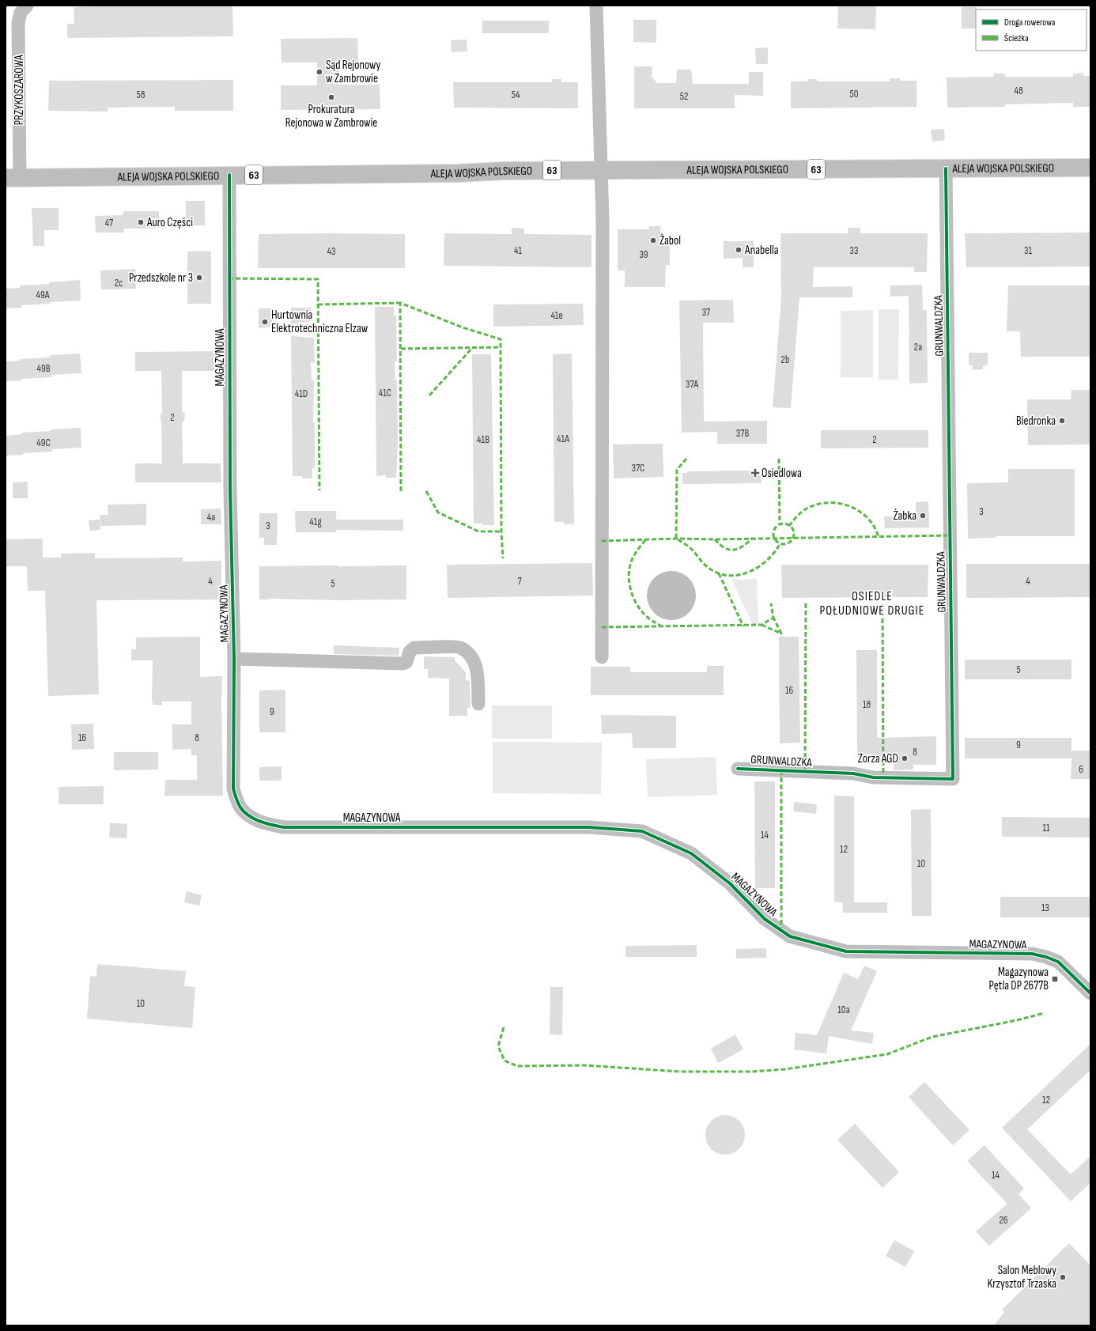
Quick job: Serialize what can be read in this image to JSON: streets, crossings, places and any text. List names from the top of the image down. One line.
{"streets":{"main road":["ALEJA WOJSKA POLSKIEGO","63"],"street":["PRZYKOSZAROWA","GRUNWALDZKA","MAGAZYNOWA"]},"crossings":[["PRZYKOSZAROWA","ALEJA WOJSKA POLSKIEGO"],["ALEJA WOJSKA POLSKIEGO","GRUNWALDZKA"],["ALEJA WOJSKA POLSKIEGO","MAGAZYNOWA"]],"districts":["OSIEDLE POŁUDNIOWE DRUGIE"],"places":{"other":["Sąd Rejonowy w Zambrowie","Prokuratura Rejonowa w Zambrowie","Auro Części","Żabol","Anabella","Przedszkole nr 3","Hurtownia Elektrotechniczna Elzaw","Biedronka","Żabka","Zorza AGD","Salon Meblowy Krzysztof Trzaska"],"health":["Osiedlowa"],"transit":["Magazynowa Pętla DP 2677B"]},"house_numbers":["48","50","58","54","52","47","41","33","31","43","39","2c","49A","37","41e","2a","2b","49B","37A","41C","41D","2","37B","41A","41B","2","49C","37C","3","4a","41g","3","4","7","4","5","5","16","18","9","16","8","9","8","6","11","14","12","10","13","10","10a","12","14","26"],"legend":["Droga rowerowa","Ścieżka"]}
